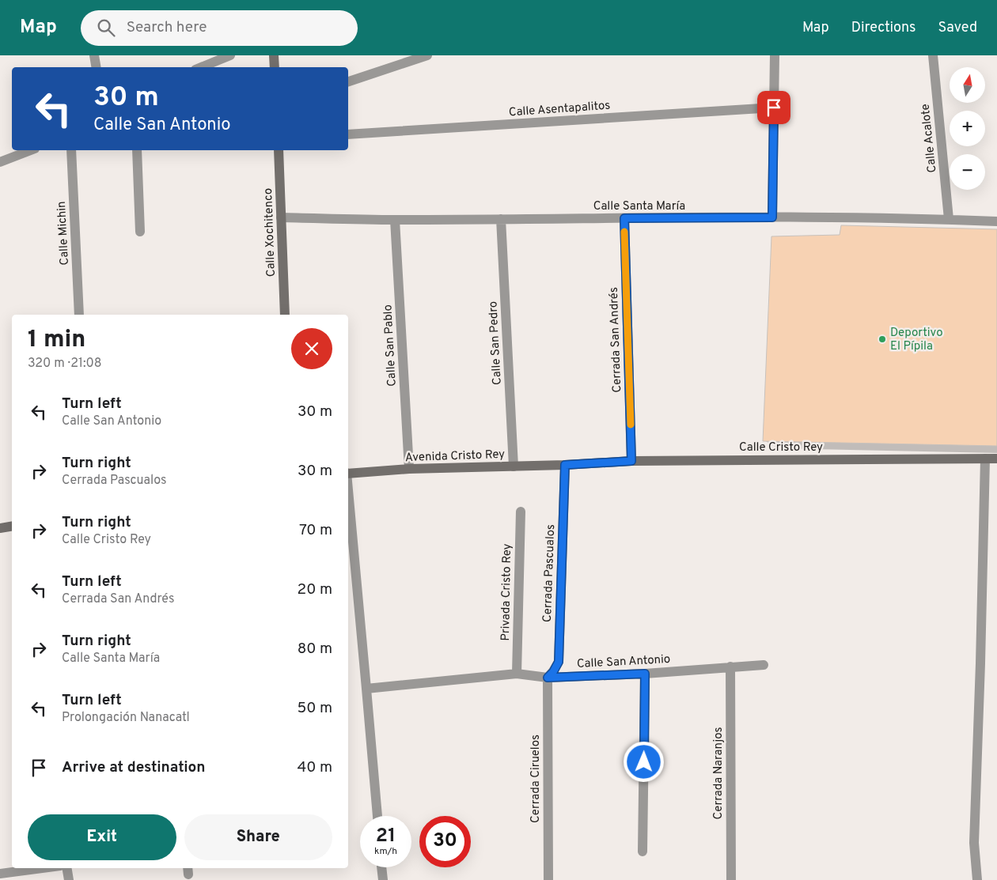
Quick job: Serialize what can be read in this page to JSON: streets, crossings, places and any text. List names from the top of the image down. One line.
{"streets":{"street":["Calle Asentapalitos","Calle Acalote","Calle Santa María","Calle Xochitenco","Calle Michin","Cerrada San Andrés","Calle San Pedro","Calle San Pablo","Calle Cristo Rey","Avenida Cristo Rey","Cerrada Pascualos","Privada Cristo Rey","Calle San Antonio","Cerrada Naranjos","Cerrada Ciruelos"]},"crossings":[["Calle Acalote","Calle Santa María"],["Calle Santa María","Calle Xochitenco"],["Calle Santa María","Cerrada San Andrés"],["Calle Santa María","Calle San Pedro"],["Calle Santa María","Calle San Pablo"],["Cerrada San Andrés","Calle Cristo Rey"],["Calle San Pedro","Avenida Cristo Rey"],["Calle San Pablo","Avenida Cristo Rey"],["Calle Cristo Rey","Avenida Cristo Rey"],["Calle Cristo Rey","Cerrada Pascualos"],["Avenida Cristo Rey","Cerrada Pascualos"],["Cerrada Pascualos","Calle San Antonio"],["Cerrada Pascualos","Cerrada Ciruelos"],["Privada Cristo Rey","Calle San Antonio"],["Calle San Antonio","Cerrada Naranjos"],["Calle San Antonio","Cerrada Ciruelos"]],"places":["Deportivo El Pípila"],"north":"top","page":{"header":"Map","search":"Search here","nav":["Map","Directions","Saved"],"map_buttons":["+","−"],"turn":["30 m","Calle San Antonio"],"heading":["1 min","320 m · 21:08"],"list":[{"name":"Turn left","note":"Calle San Antonio","value":"30 m"},{"name":"Turn right","note":"Cerrada Pascualos","value":"30 m"},{"name":"Turn right","note":"Calle Cristo Rey","value":"70 m"},{"name":"Turn left","note":"Cerrada San Andrés","value":"20 m"},{"name":"Turn right","note":"Calle Santa María","value":"80 m"},{"name":"Turn left","note":"Prolongación Nanacatl","value":"50 m"},{"name":"Arrive at destination","value":"40 m"}],"buttons":["Exit","Share"],"speed":"21 km/h","limit":"30"}}
